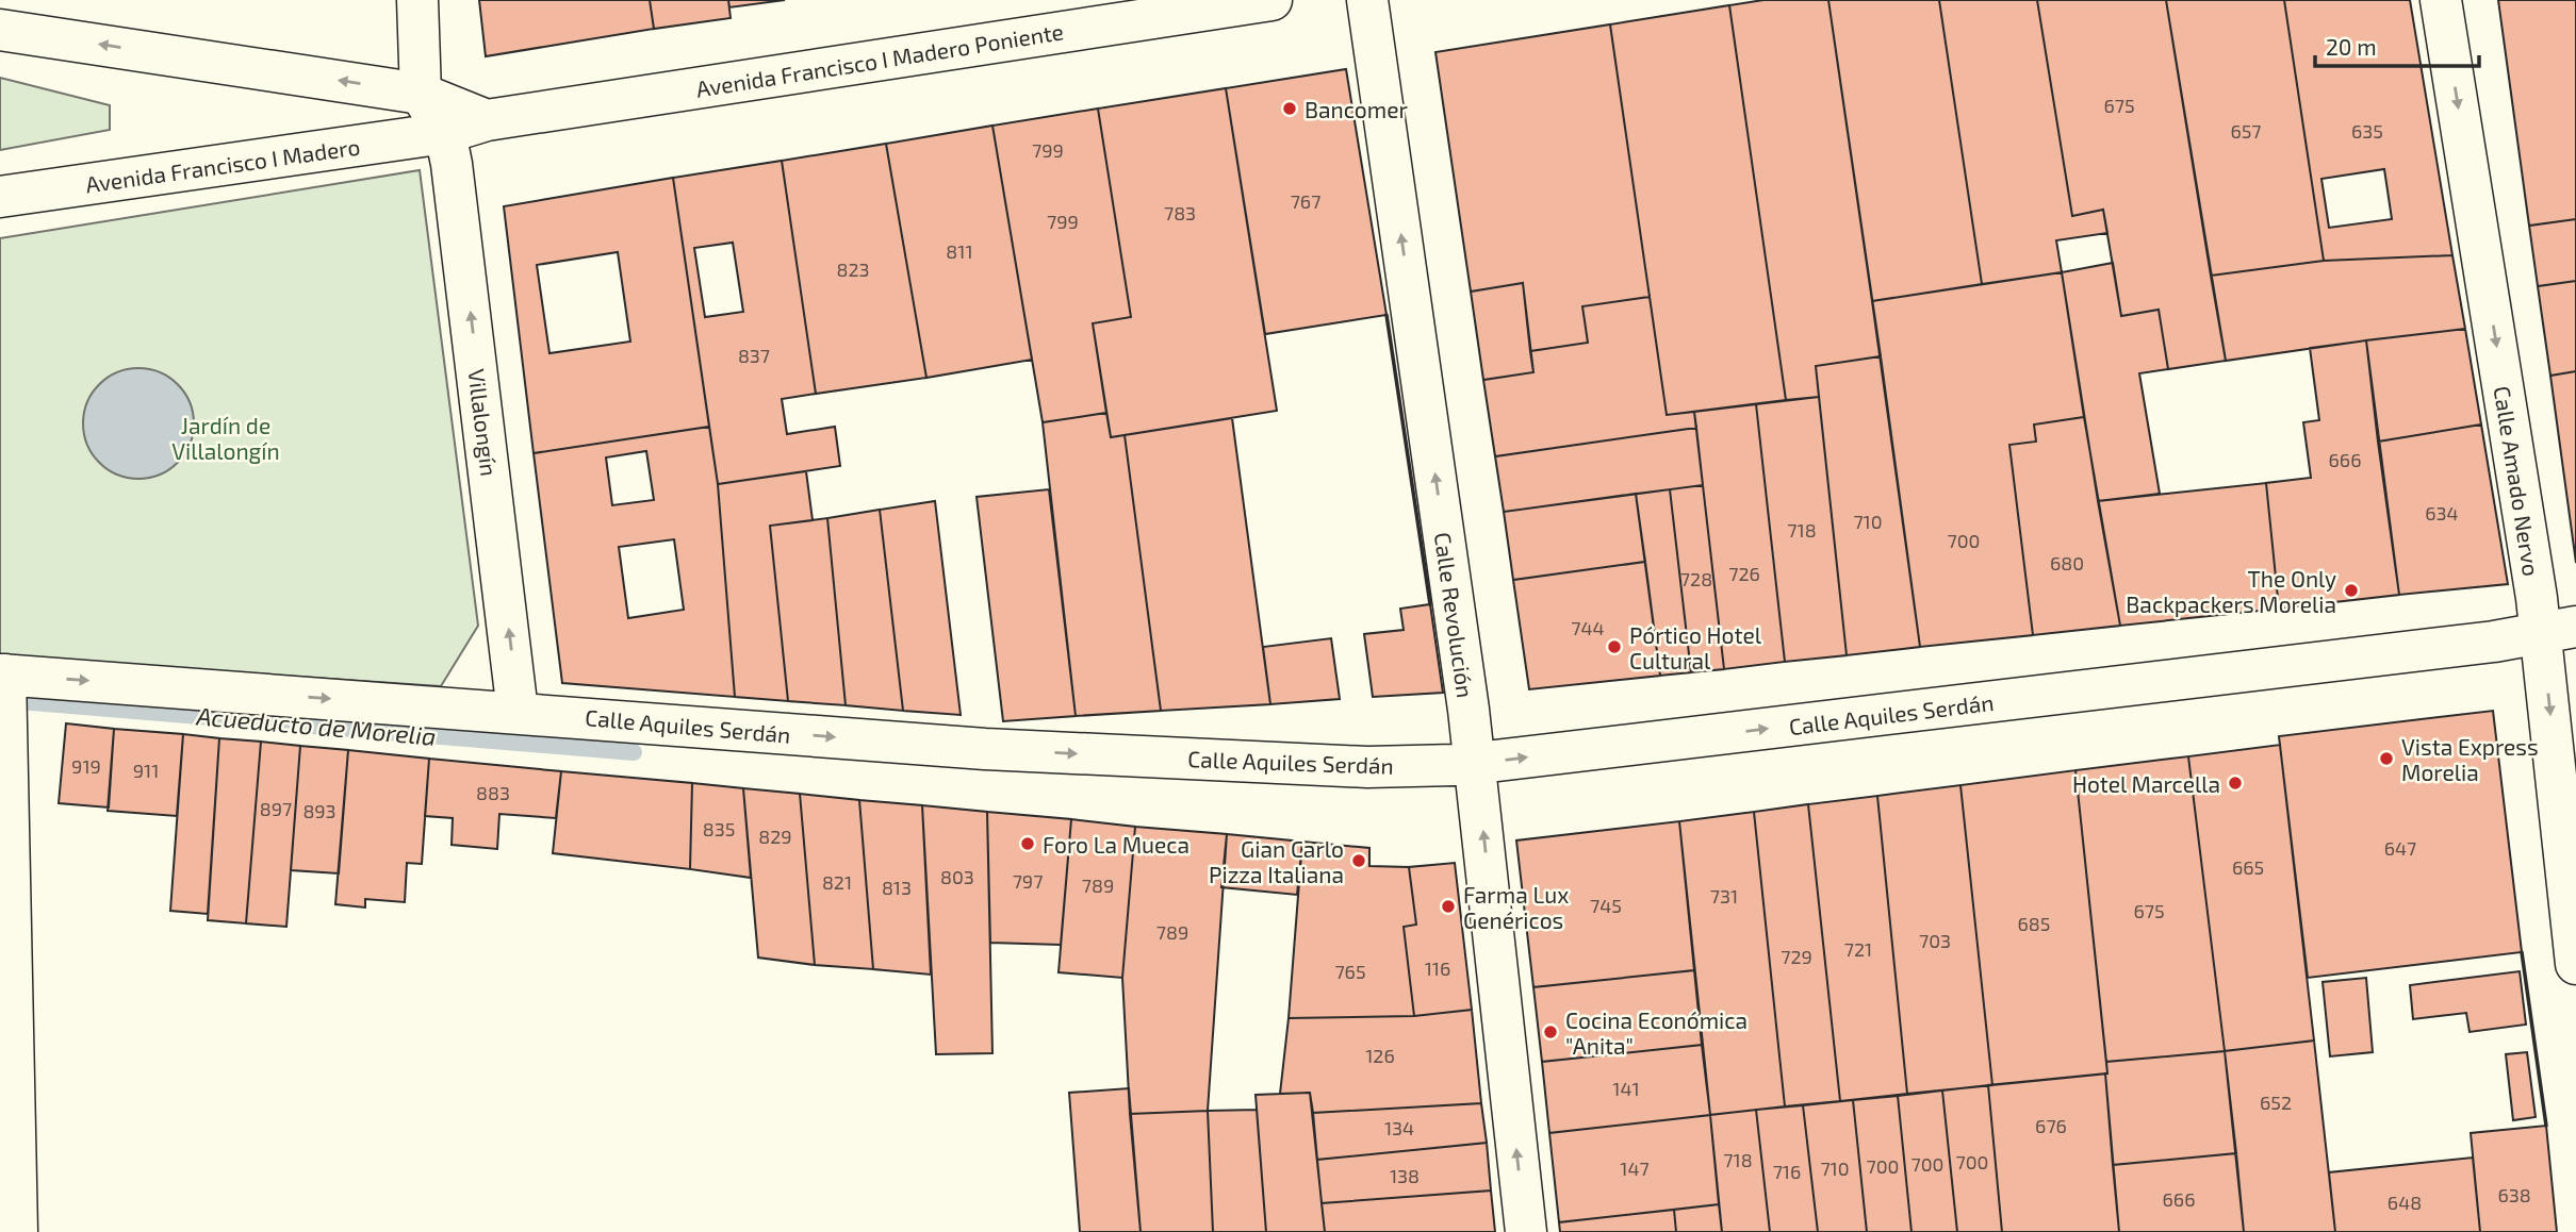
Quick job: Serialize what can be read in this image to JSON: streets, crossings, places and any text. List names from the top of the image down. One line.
{"streets":{"street":["Avenida Francisco I Madero Poniente","Avenida Francisco I Madero","Villalongín","Calle Amado Nervo","Calle Revolución","Calle Aquiles Serdán"]},"crossings":[["Avenida Francisco I Madero Poniente","Avenida Francisco I Madero"],["Avenida Francisco I Madero Poniente","Villalongín"],["Avenida Francisco I Madero","Villalongín"],["Villalongín","Calle Aquiles Serdán"],["Calle Amado Nervo","Calle Aquiles Serdán"],["Calle Revolución","Calle Aquiles Serdán"]],"one_way":["Villalongín","Calle Amado Nervo","Calle Revolución","Calle Aquiles Serdán"],"water":["Acueducto de Morelia"],"parks":["Jardín de Villalongín"],"places":["Bancomer","The Only Backpackers Morelia","Pórtico Hotel Cultural","Vista Express Morelia","Hotel Marcella","Foro La Mueca","Gian Carlo Pizza Italiana","Farma Lux Genéricos","Cocina Económica \"Anita\""],"house_numbers":["675","657","635","799","767","783","799","811","823","837","666","634","710","718","700","680","726","728","744","919","911","883","897","893","835","829","647","665","803","797","821","789","813","731","745","675","685","789","703","721","729","116","765","126","141","652","676","134","718","700","700","700","147","710","716","138","638","666","648"],"scale_bar":"20 m"}
